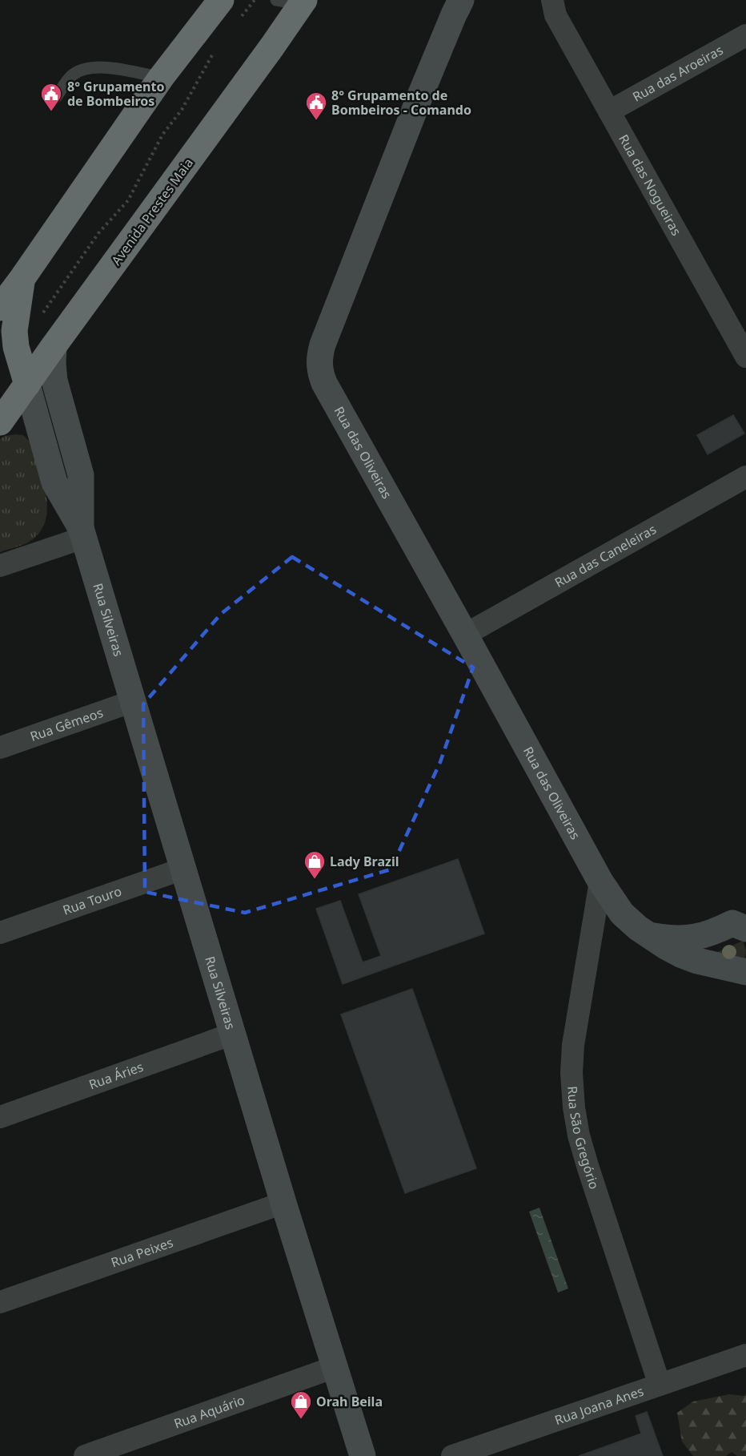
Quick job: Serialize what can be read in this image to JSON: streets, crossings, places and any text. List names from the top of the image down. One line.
{"streets":{"highway":["Avenida Prestes Maia"],"street":["Rua das Aroeiras","Rua das Nogueiras","Rua das Oliveiras","Rua das Caneleiras","Rua Silveiras","Rua Gêmeos","Rua Touro","Rua Áries","Rua São Gregório","Rua Peixes","Rua Joana Anes","Rua Aquário"]},"crossings":[["Rua das Aroeiras","Rua das Nogueiras"],["Avenida Prestes Maia","Rua Silveiras"],["Rua das Oliveiras","Rua das Caneleiras"],["Rua das Oliveiras","Rua São Gregório"],["Rua Silveiras","Rua Gêmeos"],["Rua Silveiras","Rua Touro"],["Rua Silveiras","Rua Áries"],["Rua Silveiras","Rua Peixes"],["Rua Silveiras","Rua Aquário"],["Rua São Gregório","Rua Joana Anes"]],"places":{"public building":["8° Grupamento de Bombeiros","8° Grupamento de Bombeiros - Comando"],"shop":["Lady Brazil","Orah Beila"]}}
